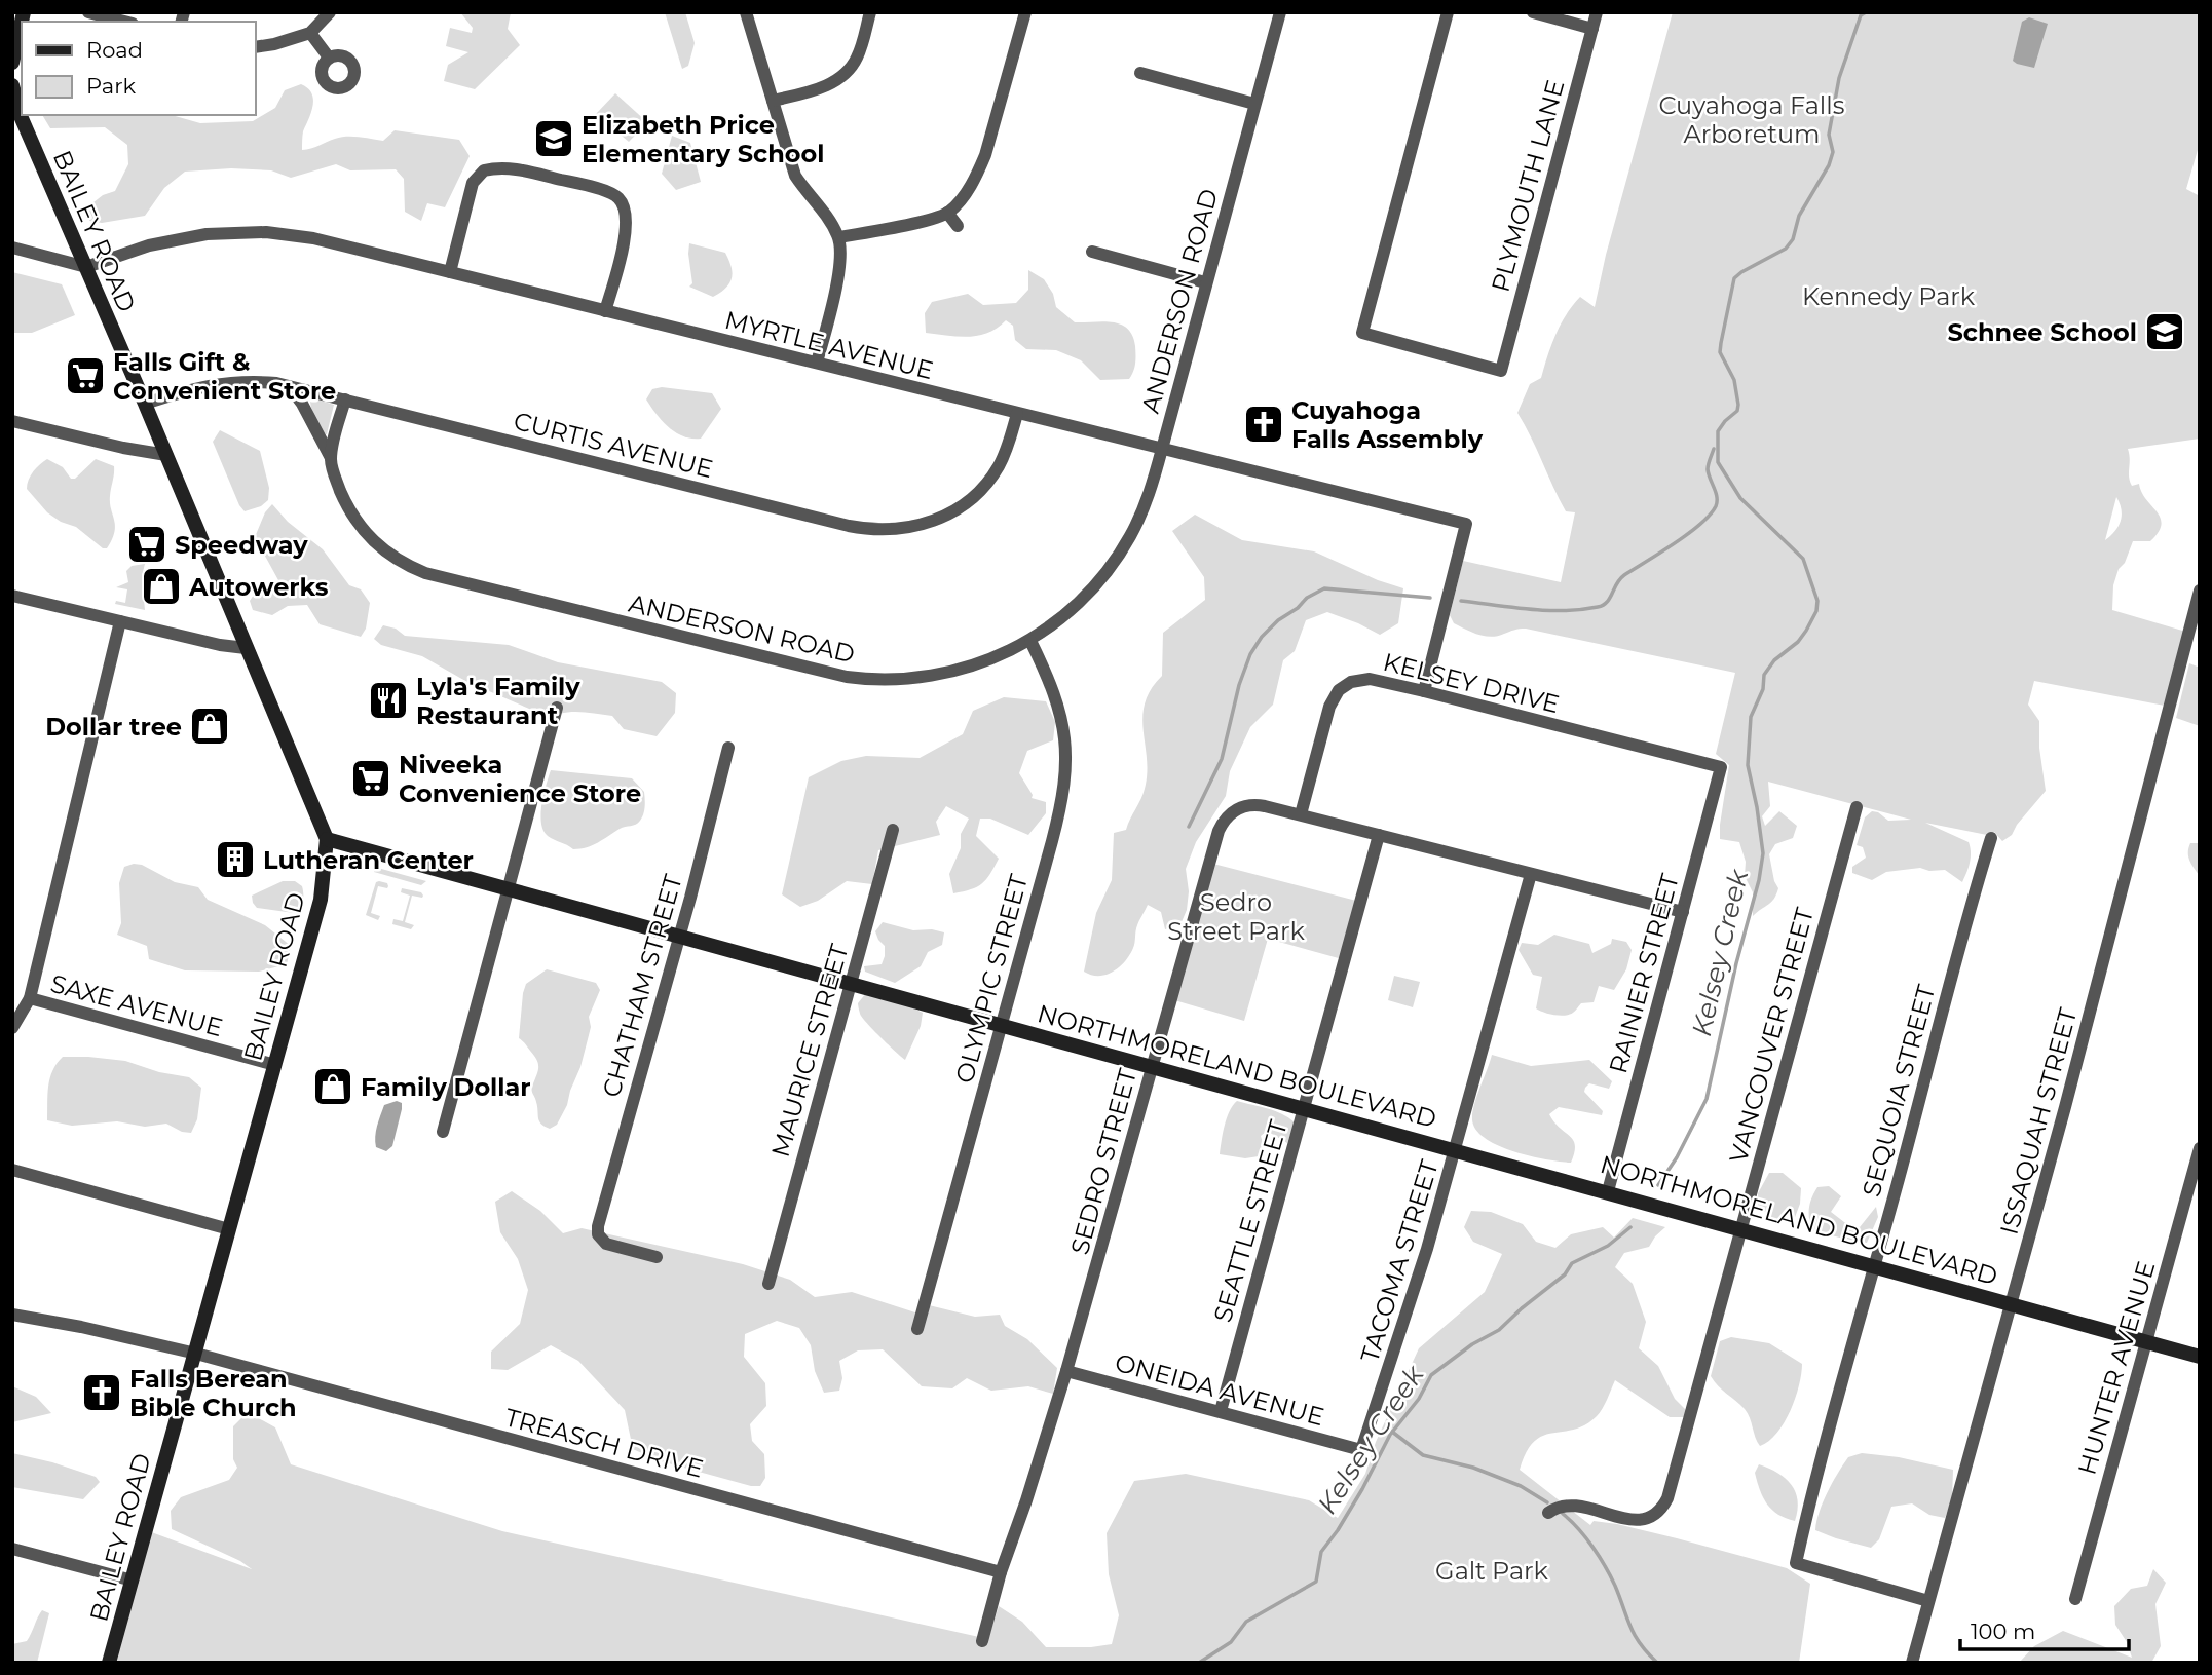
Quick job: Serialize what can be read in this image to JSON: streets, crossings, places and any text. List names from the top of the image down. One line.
{"streets":{"street":["PLYMOUTH LANE","BAILEY ROAD","ANDERSON ROAD","MYRTLE AVENUE","CURTIS AVENUE","KELSEY DRIVE","RAINIER STREET","OLYMPIC STREET","CHATHAM STREET","SAXE AVENUE","VANCOUVER STREET","MAURICE STREET","NORTHMORELAND BOULEVARD","SEQUOIA STREET","ISSAQUAH STREET","SEDRO STREET","SEATTLE STREET","TACOMA STREET","HUNTER AVENUE","ONEIDA AVENUE","TREASCH DRIVE"]},"crossings":[["BAILEY ROAD","MYRTLE AVENUE"],["BAILEY ROAD","CURTIS AVENUE"],["BAILEY ROAD","SAXE AVENUE"],["BAILEY ROAD","NORTHMORELAND BOULEVARD"],["BAILEY ROAD","TREASCH DRIVE"],["ANDERSON ROAD","MYRTLE AVENUE"],["ANDERSON ROAD","CURTIS AVENUE"],["ANDERSON ROAD","OLYMPIC STREET"],["MYRTLE AVENUE","CURTIS AVENUE"],["MYRTLE AVENUE","KELSEY DRIVE"],["KELSEY DRIVE","RAINIER STREET"],["KELSEY DRIVE","SEDRO STREET"],["RAINIER STREET","NORTHMORELAND BOULEVARD"],["RAINIER STREET","SEDRO STREET"],["OLYMPIC STREET","NORTHMORELAND BOULEVARD"],["CHATHAM STREET","NORTHMORELAND BOULEVARD"],["VANCOUVER STREET","NORTHMORELAND BOULEVARD"],["MAURICE STREET","NORTHMORELAND BOULEVARD"],["NORTHMORELAND BOULEVARD","SEQUOIA STREET"],["NORTHMORELAND BOULEVARD","ISSAQUAH STREET"],["NORTHMORELAND BOULEVARD","SEDRO STREET"],["NORTHMORELAND BOULEVARD","SEATTLE STREET"],["NORTHMORELAND BOULEVARD","TACOMA STREET"],["NORTHMORELAND BOULEVARD","HUNTER AVENUE"],["SEQUOIA STREET","ISSAQUAH STREET"],["SEDRO STREET","SEATTLE STREET"],["SEDRO STREET","TACOMA STREET"],["SEDRO STREET","ONEIDA AVENUE"],["SEDRO STREET","TREASCH DRIVE"],["SEATTLE STREET","ONEIDA AVENUE"],["TACOMA STREET","ONEIDA AVENUE"]],"water":["Kelsey Creek"],"parks":["Cuyahoga Falls Arboretum","Kennedy Park","Sedro Street Park","Galt Park"],"places":{"school or university":["Elizabeth Price Elementary School","Schnee School"],"supermarket":["Falls Gift & Convenient Store","Speedway","Niveeka Convenience Store"],"church":["Cuyahoga Falls Assembly","Falls Berean Bible Church"],"shop":["Autowerks","Dollar tree","Family Dollar"],"restaurant":["Lyla's Family Restaurant"],"building":["Lutheran Center"]},"legend":["Road","Park"],"scale_bar":"100 m"}
